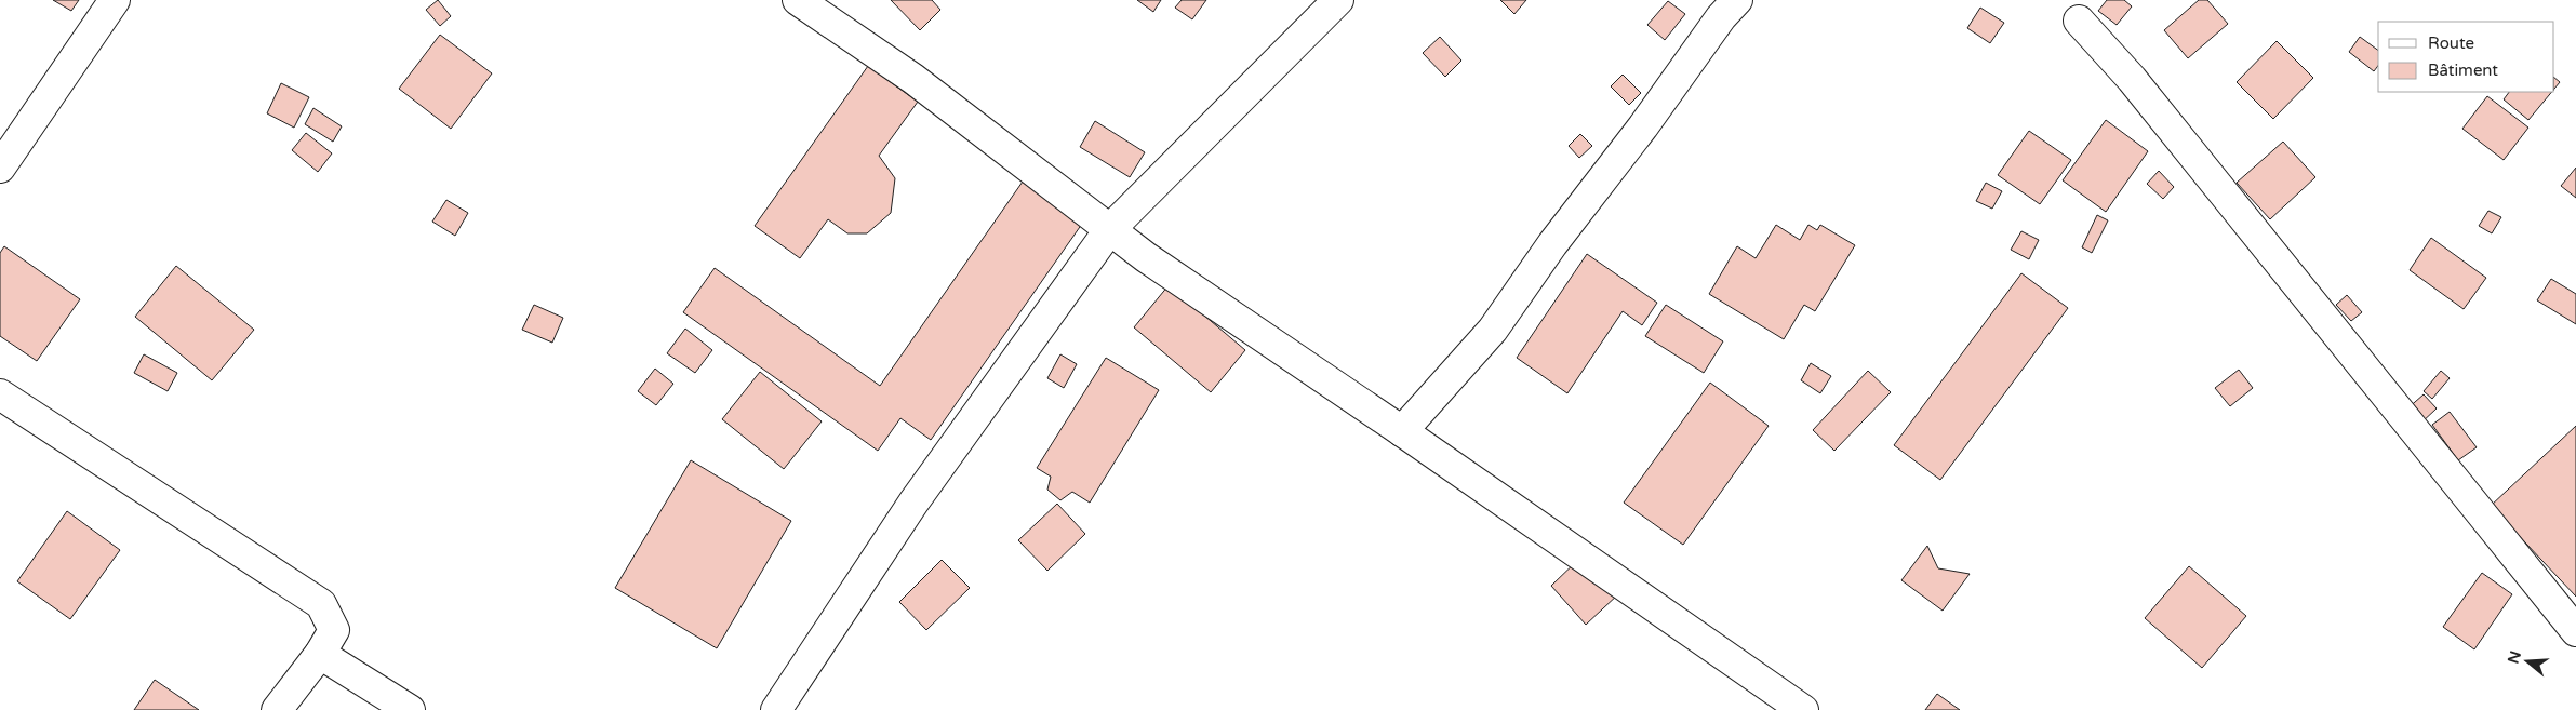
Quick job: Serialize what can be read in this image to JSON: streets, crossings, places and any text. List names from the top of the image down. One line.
{"legend":["Route","Bâtiment"],"north":"left"}
